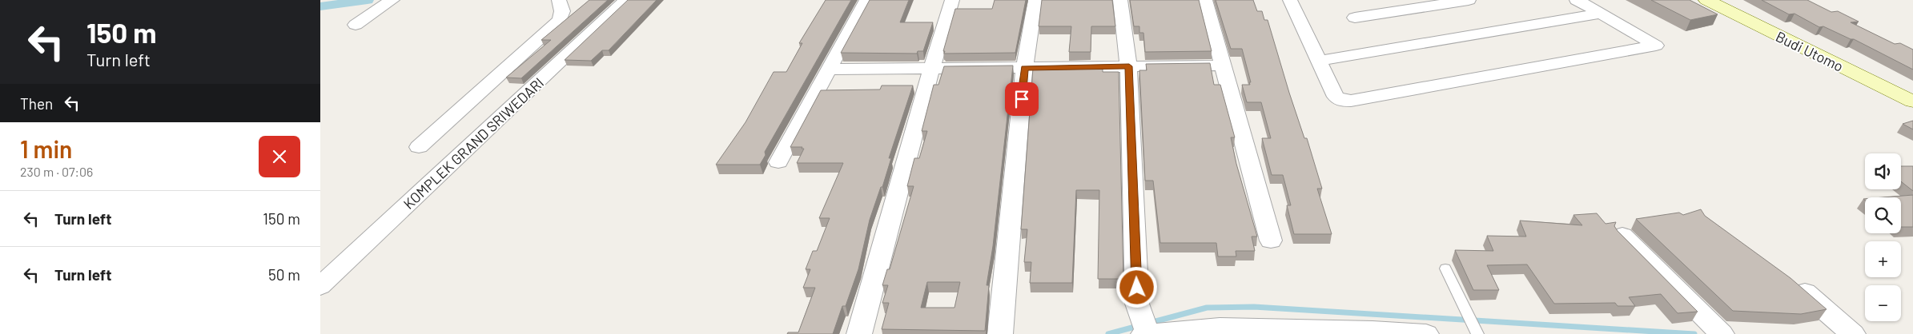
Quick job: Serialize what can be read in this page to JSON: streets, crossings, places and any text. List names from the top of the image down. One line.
{"streets":{"street":["Budi Utomo","KOMPLEK GRAND SRIWEDARI"]},"page":{"turn":["150 m","Turn left"],"then":"Then","heading":["1 min","230 m · 07:06"],"map_buttons":["+","−"],"list":[{"name":"Turn left","value":"150 m"},{"name":"Turn left","value":"50 m"}]}}
